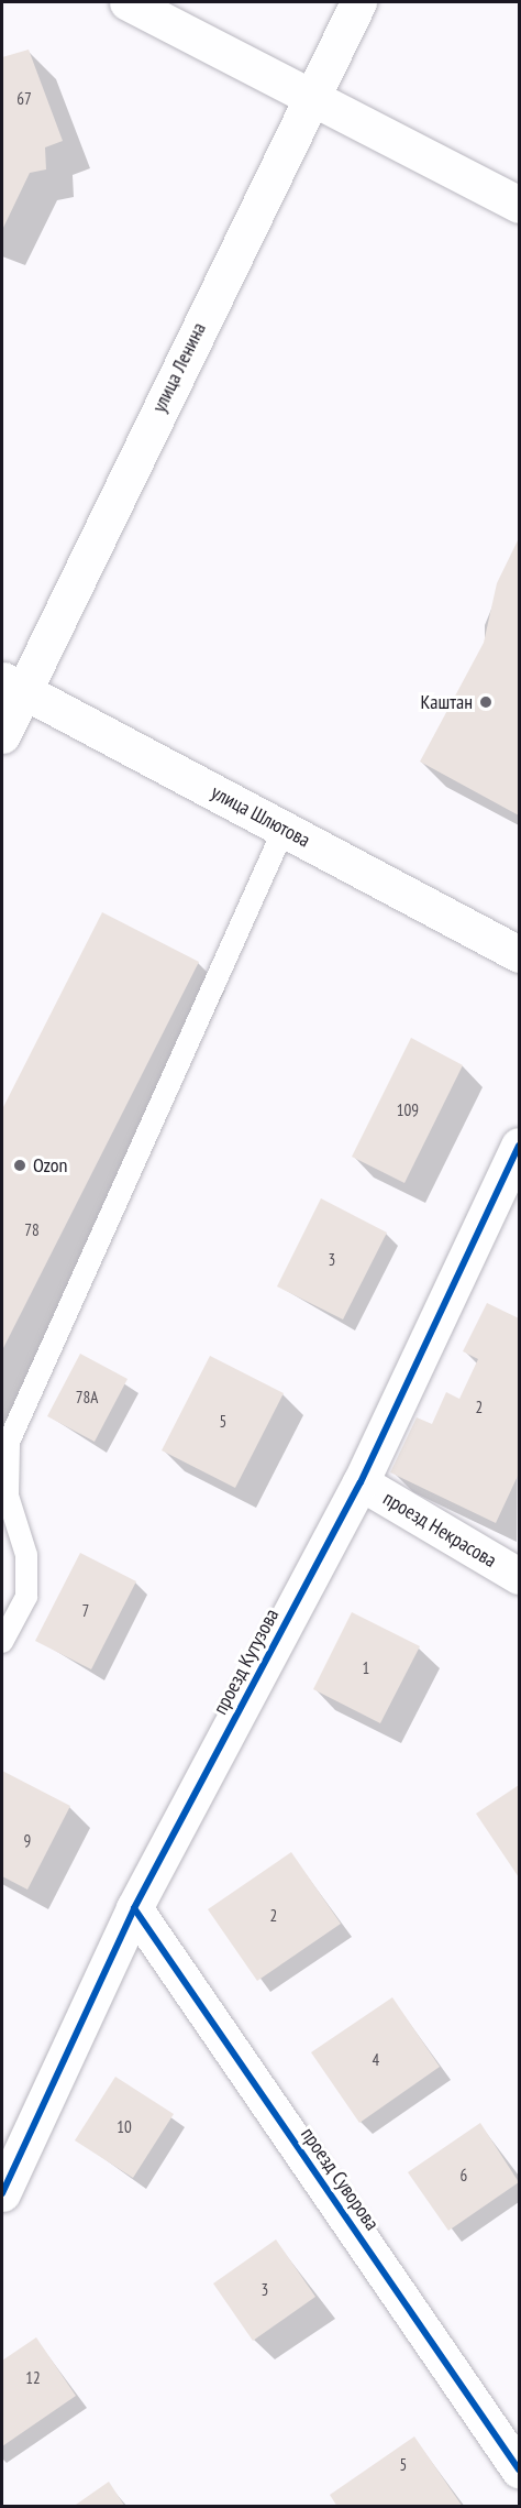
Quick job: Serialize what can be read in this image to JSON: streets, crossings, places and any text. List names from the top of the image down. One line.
{"streets":{"street":["улица Ленина","улица Шлютова","проезд Некрасова","проезд Кутузова","проезд Суворова"]},"crossings":[["улица Ленина","улица Шлютова"],["проезд Некрасова","проезд Кутузова"],["проезд Кутузова","проезд Суворова"]],"places":["Каштан","Ozon"],"house_numbers":["67","109","78","3","78А","2","5","7","1","9","2","4","10","6","3","12","5"]}
